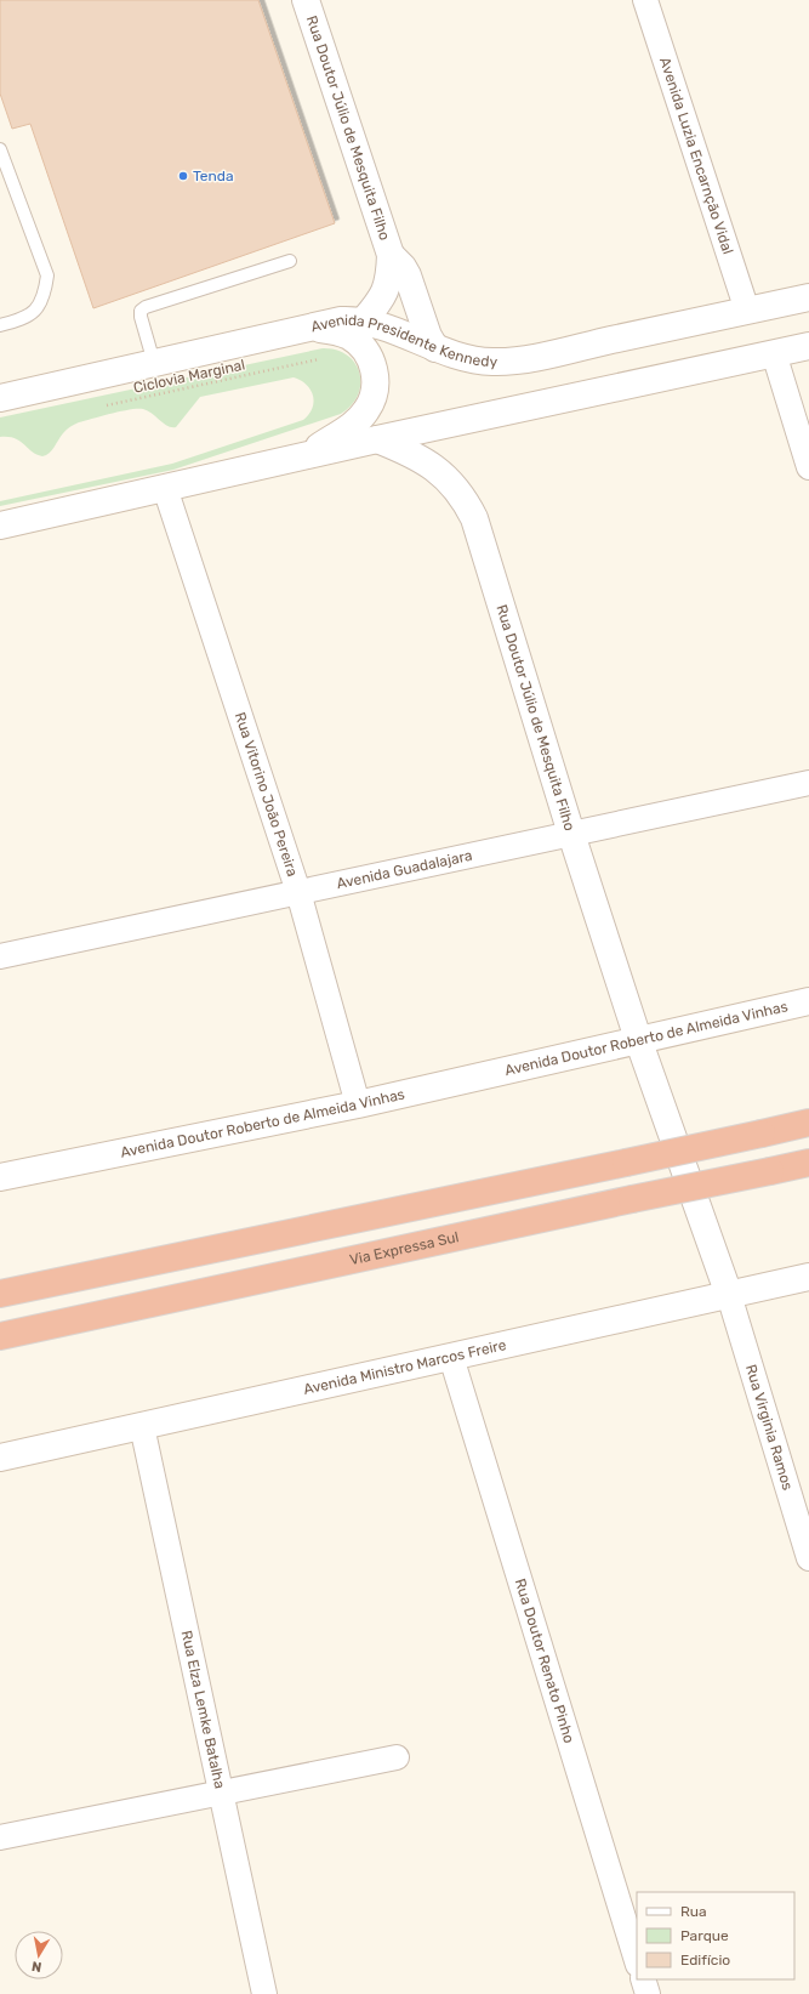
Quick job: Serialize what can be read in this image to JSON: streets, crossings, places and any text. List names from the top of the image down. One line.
{"streets":{"highway":["Via Expressa Sul"],"main road":["Rua Doutor Júlio de Mesquita Filho","Avenida Presidente Kennedy","Avenida Doutor Roberto de Almeida Vinhas","Avenida Ministro Marcos Freire"],"street":["Avenida Luzia Encarnção Vidal","Rua Vitorino João Pereira","Avenida Guadalajara","Rua Virginia Ramos","Rua Doutor Renato Pinho","Rua Elza Lemke Batalha"],"path":["Ciclovia Marginal"]},"crossings":[["Rua Doutor Júlio de Mesquita Filho","Avenida Guadalajara"],["Rua Doutor Júlio de Mesquita Filho","Avenida Doutor Roberto de Almeida Vinhas"],["Rua Doutor Júlio de Mesquita Filho","Avenida Ministro Marcos Freire"],["Rua Doutor Júlio de Mesquita Filho","Rua Virginia Ramos"],["Avenida Luzia Encarnção Vidal","Avenida Presidente Kennedy"],["Rua Vitorino João Pereira","Avenida Guadalajara"],["Rua Vitorino João Pereira","Avenida Doutor Roberto de Almeida Vinhas"],["Avenida Ministro Marcos Freire","Rua Virginia Ramos"],["Avenida Ministro Marcos Freire","Rua Doutor Renato Pinho"],["Avenida Ministro Marcos Freire","Rua Elza Lemke Batalha"]],"places":["Tenda"],"legend":["Rua","Parque","Edifício"],"north":"bottom"}
